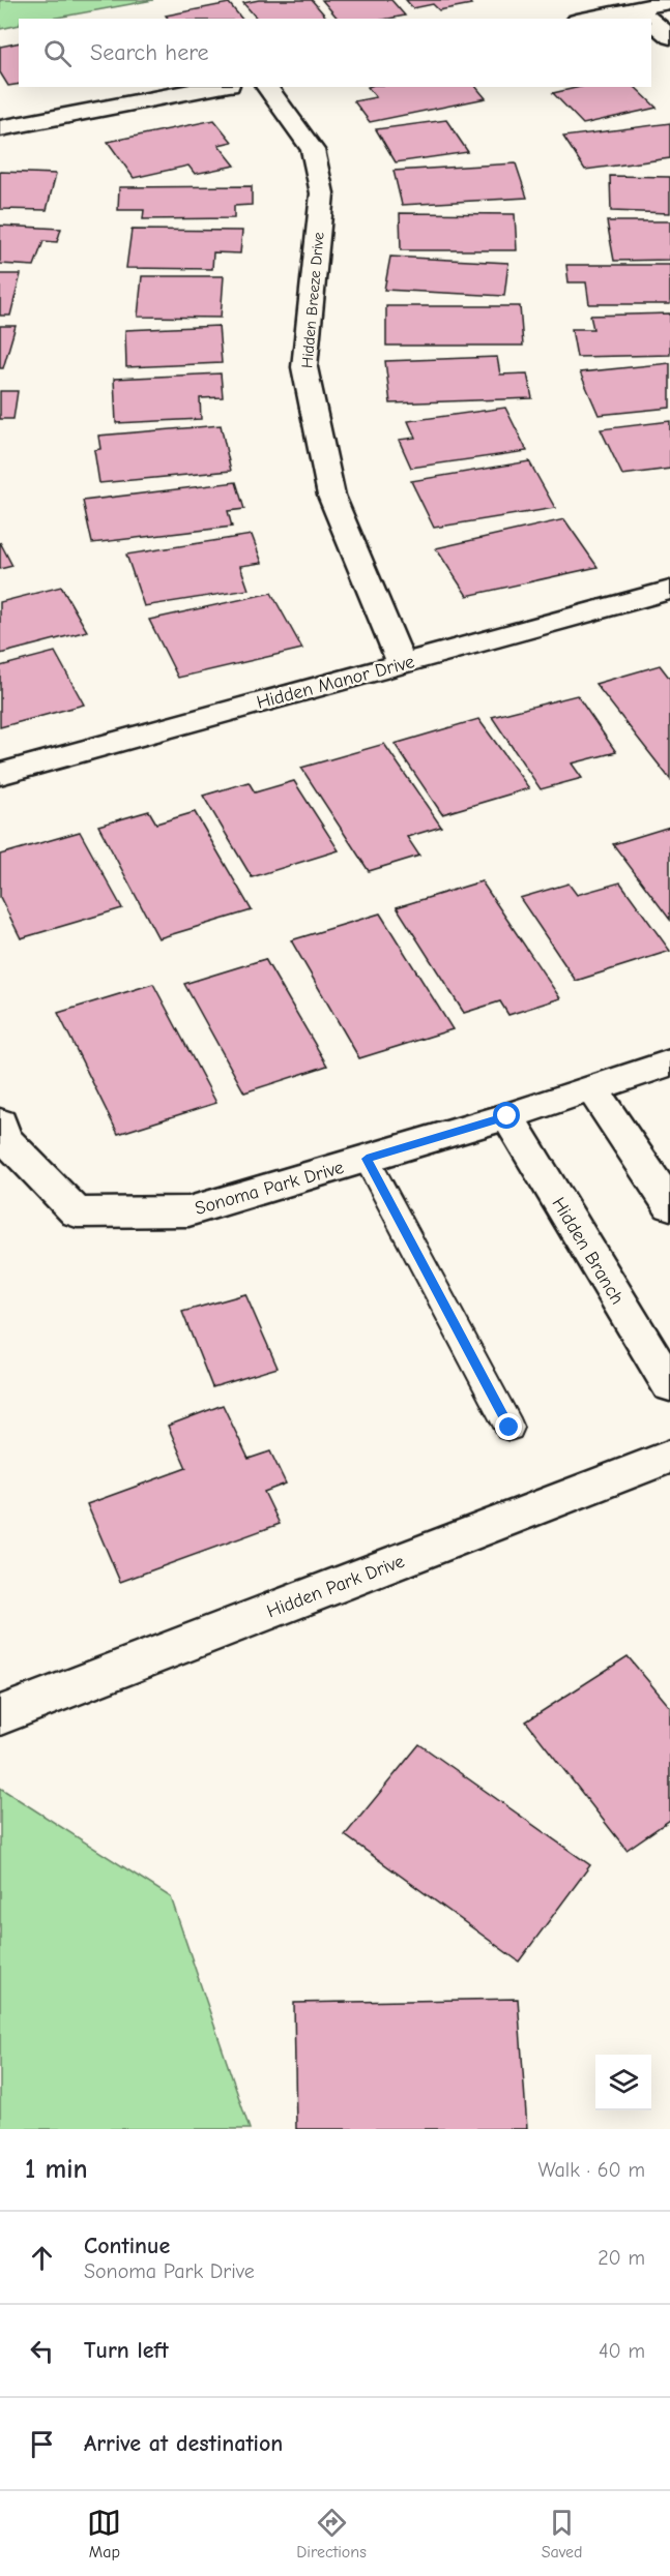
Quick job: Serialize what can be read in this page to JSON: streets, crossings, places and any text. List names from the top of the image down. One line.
{"streets":{"street":["Hidden Breeze Drive","Hidden Manor Drive","Sonoma Park Drive","Hidden Branch","Hidden Park Drive"]},"crossings":[["Hidden Breeze Drive","Hidden Manor Drive"],["Sonoma Park Drive","Hidden Branch"]],"page":{"search":"Search here","heading":["1 min","Walk · 60 m"],"list":[["Continue","Sonoma Park Drive","20 m"],["Turn left","40 m"],"Arrive at destination"],"nav":["Map","Directions","Saved"]}}
